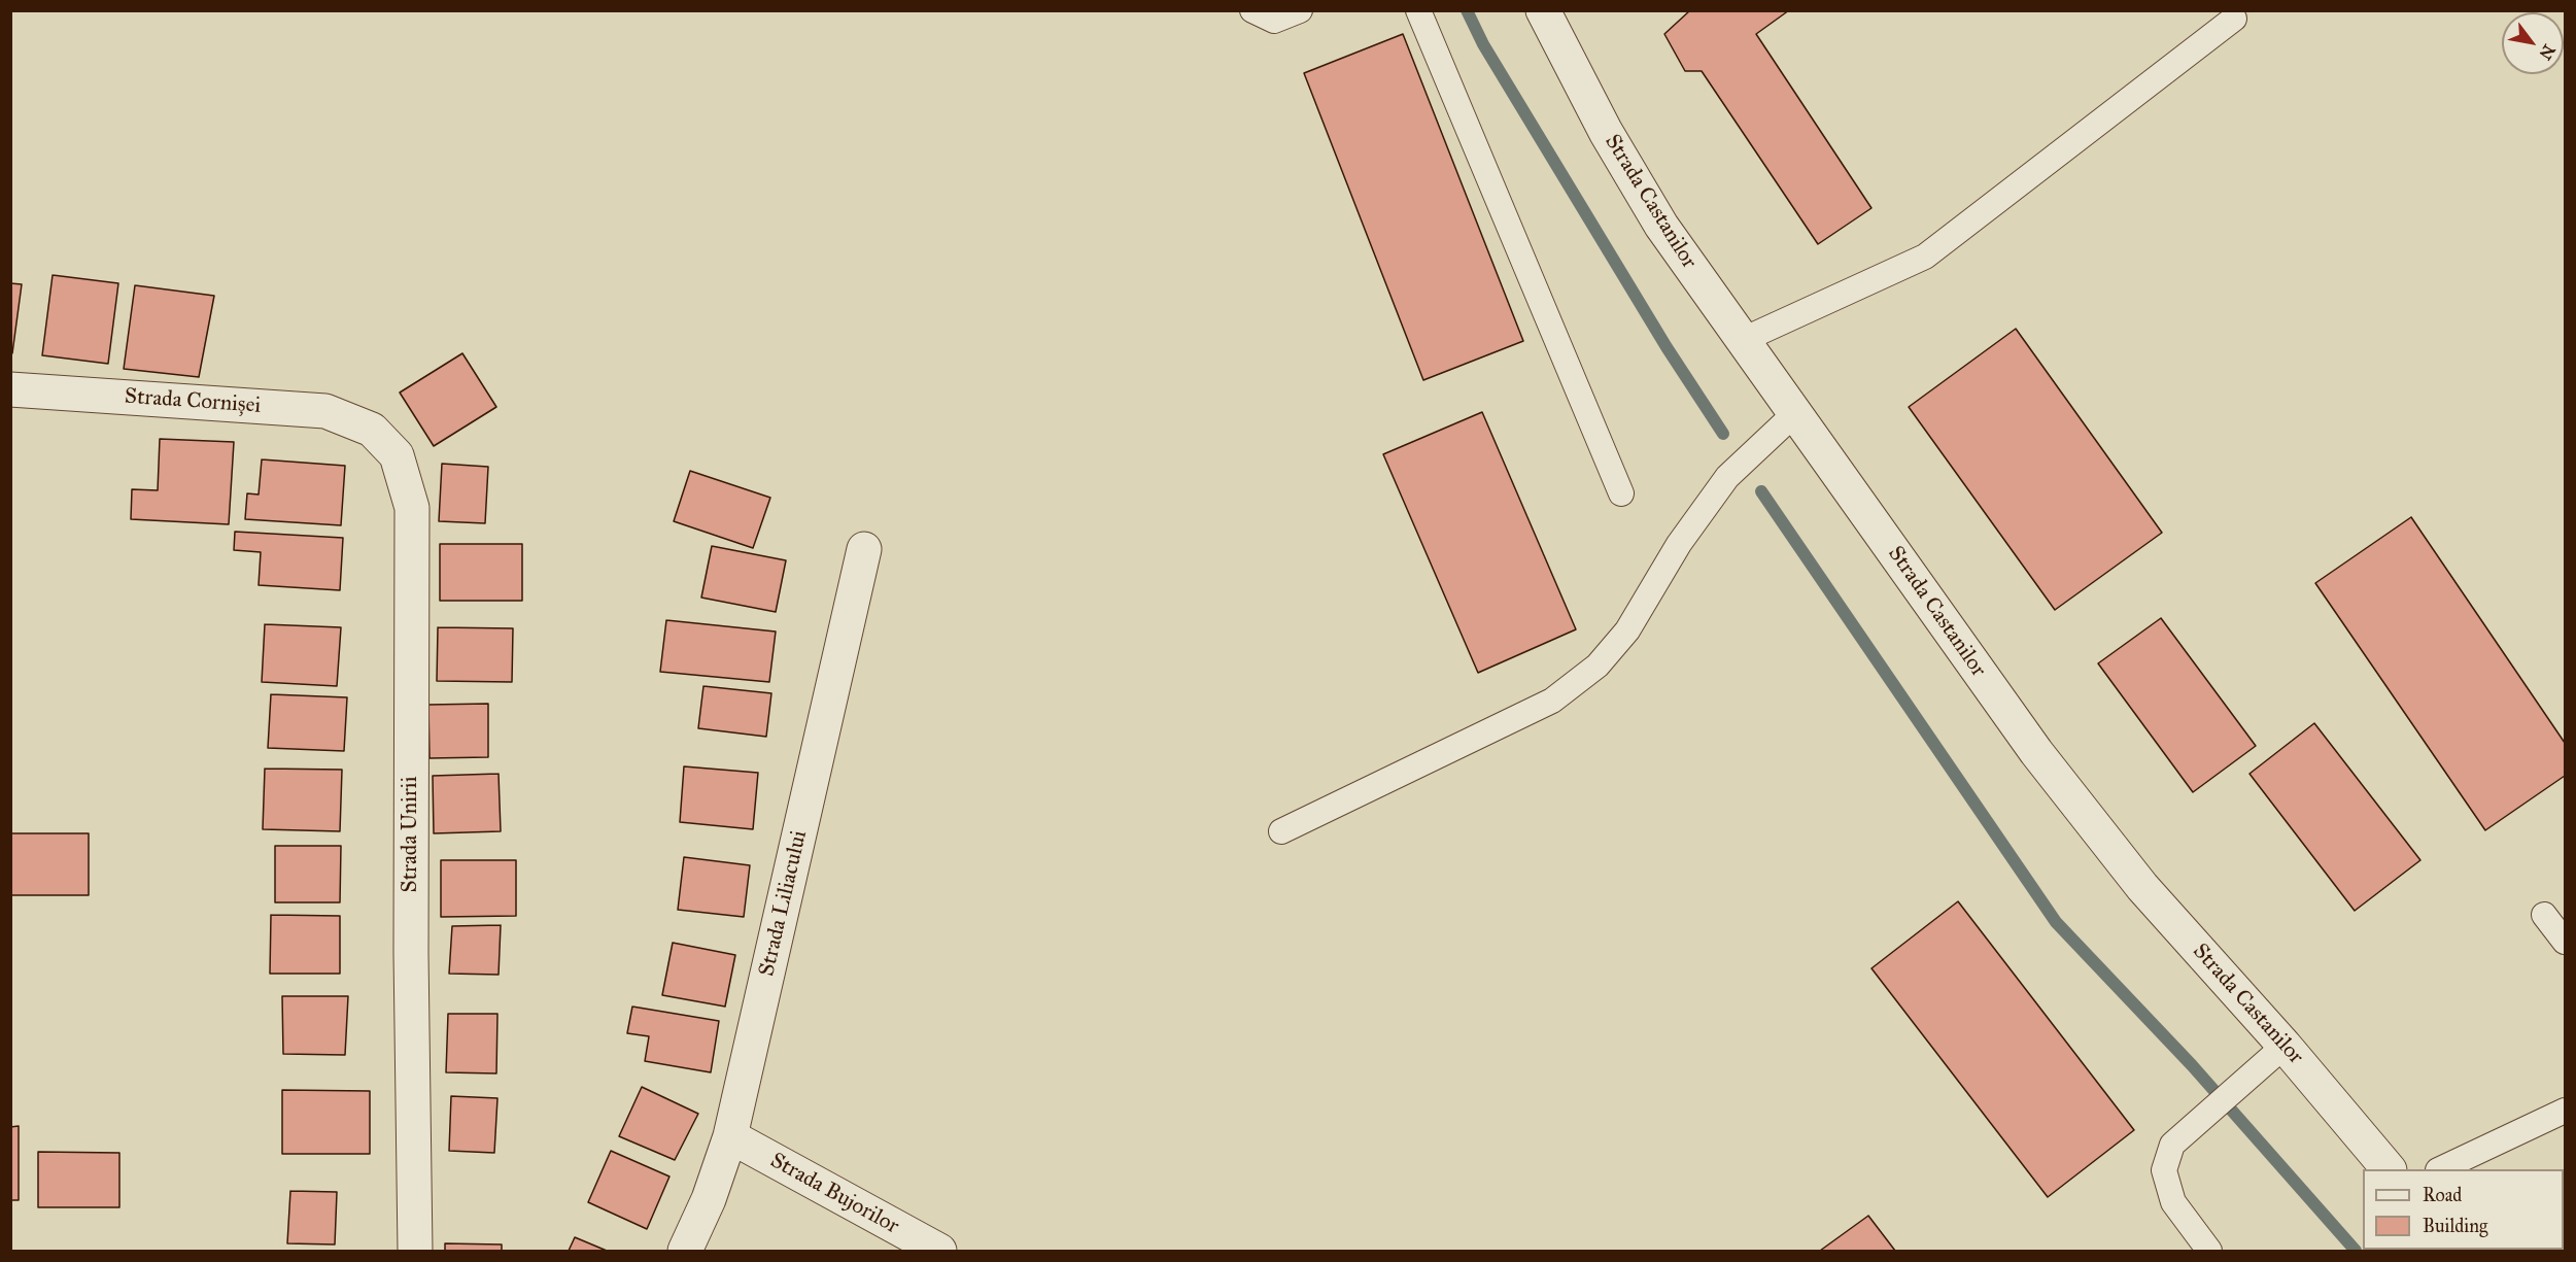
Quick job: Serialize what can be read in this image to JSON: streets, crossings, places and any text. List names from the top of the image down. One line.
{"streets":{"street":["Strada Castanilor","Strada Cornișei","Strada Unirii","Strada Liliacului","Strada Bujorilor"]},"crossings":[["Strada Cornișei","Strada Unirii"],["Strada Liliacului","Strada Bujorilor"]],"legend":["Road","Building"],"north":"bottom right"}
